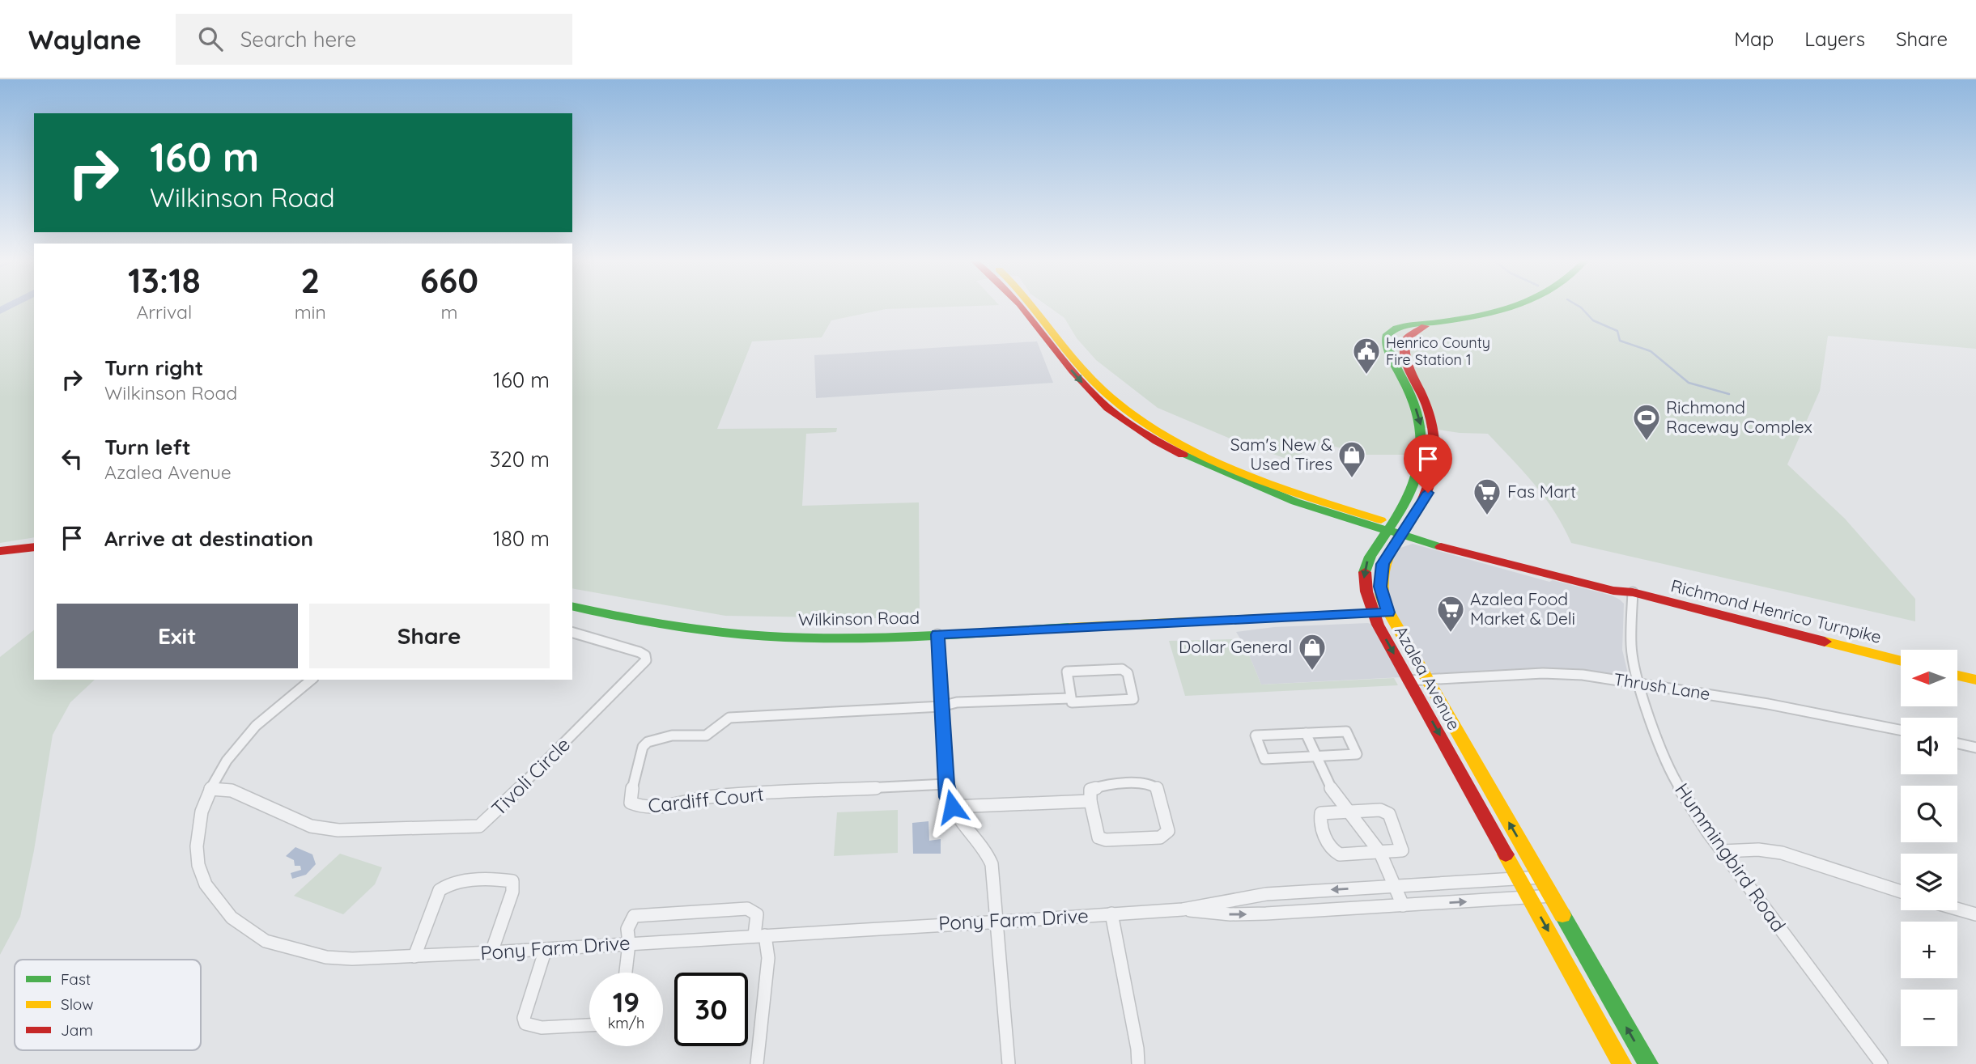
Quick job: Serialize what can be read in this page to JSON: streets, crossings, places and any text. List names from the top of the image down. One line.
{"streets":{"main road":["Richmond Henrico Turnpike","Wilkinson Road","Azalea Avenue"],"street":["Thrush Lane","Tivoli Circle","Cardiff Court","Hummingbird Road","Pony Farm Drive"]},"crossings":[["Richmond Henrico Turnpike","Azalea Avenue"],["Richmond Henrico Turnpike","Hummingbird Road"],["Wilkinson Road","Azalea Avenue"],["Azalea Avenue","Thrush Lane"],["Azalea Avenue","Pony Farm Drive"],["Thrush Lane","Hummingbird Road"],["Tivoli Circle","Pony Farm Drive"]],"places":{"public building":["Henrico County Fire Station 1"],"sports":["Richmond Raceway Complex"],"shop":["Sam's New & Used Tires","Dollar General"],"supermarket":["Fas Mart","Azalea Food Market & Deli"]},"legend":["Fast","Slow","Jam"],"north":"left","page":{"header":"Waylane","search":"Search here","nav":["Map","Layers","Share"],"turn":["160 m","Wilkinson Road"],"eta":["13:18","Arrival","2","min","660","m"],"list":[{"name":"Turn right","note":"Wilkinson Road","value":"160 m"},{"name":"Turn left","note":"Azalea Avenue","value":"320 m"},{"name":"Arrive at destination","value":"180 m"}],"buttons":["Exit","Share"],"map_buttons":["+","−"],"speed":"19 km/h","limit":"30"}}
